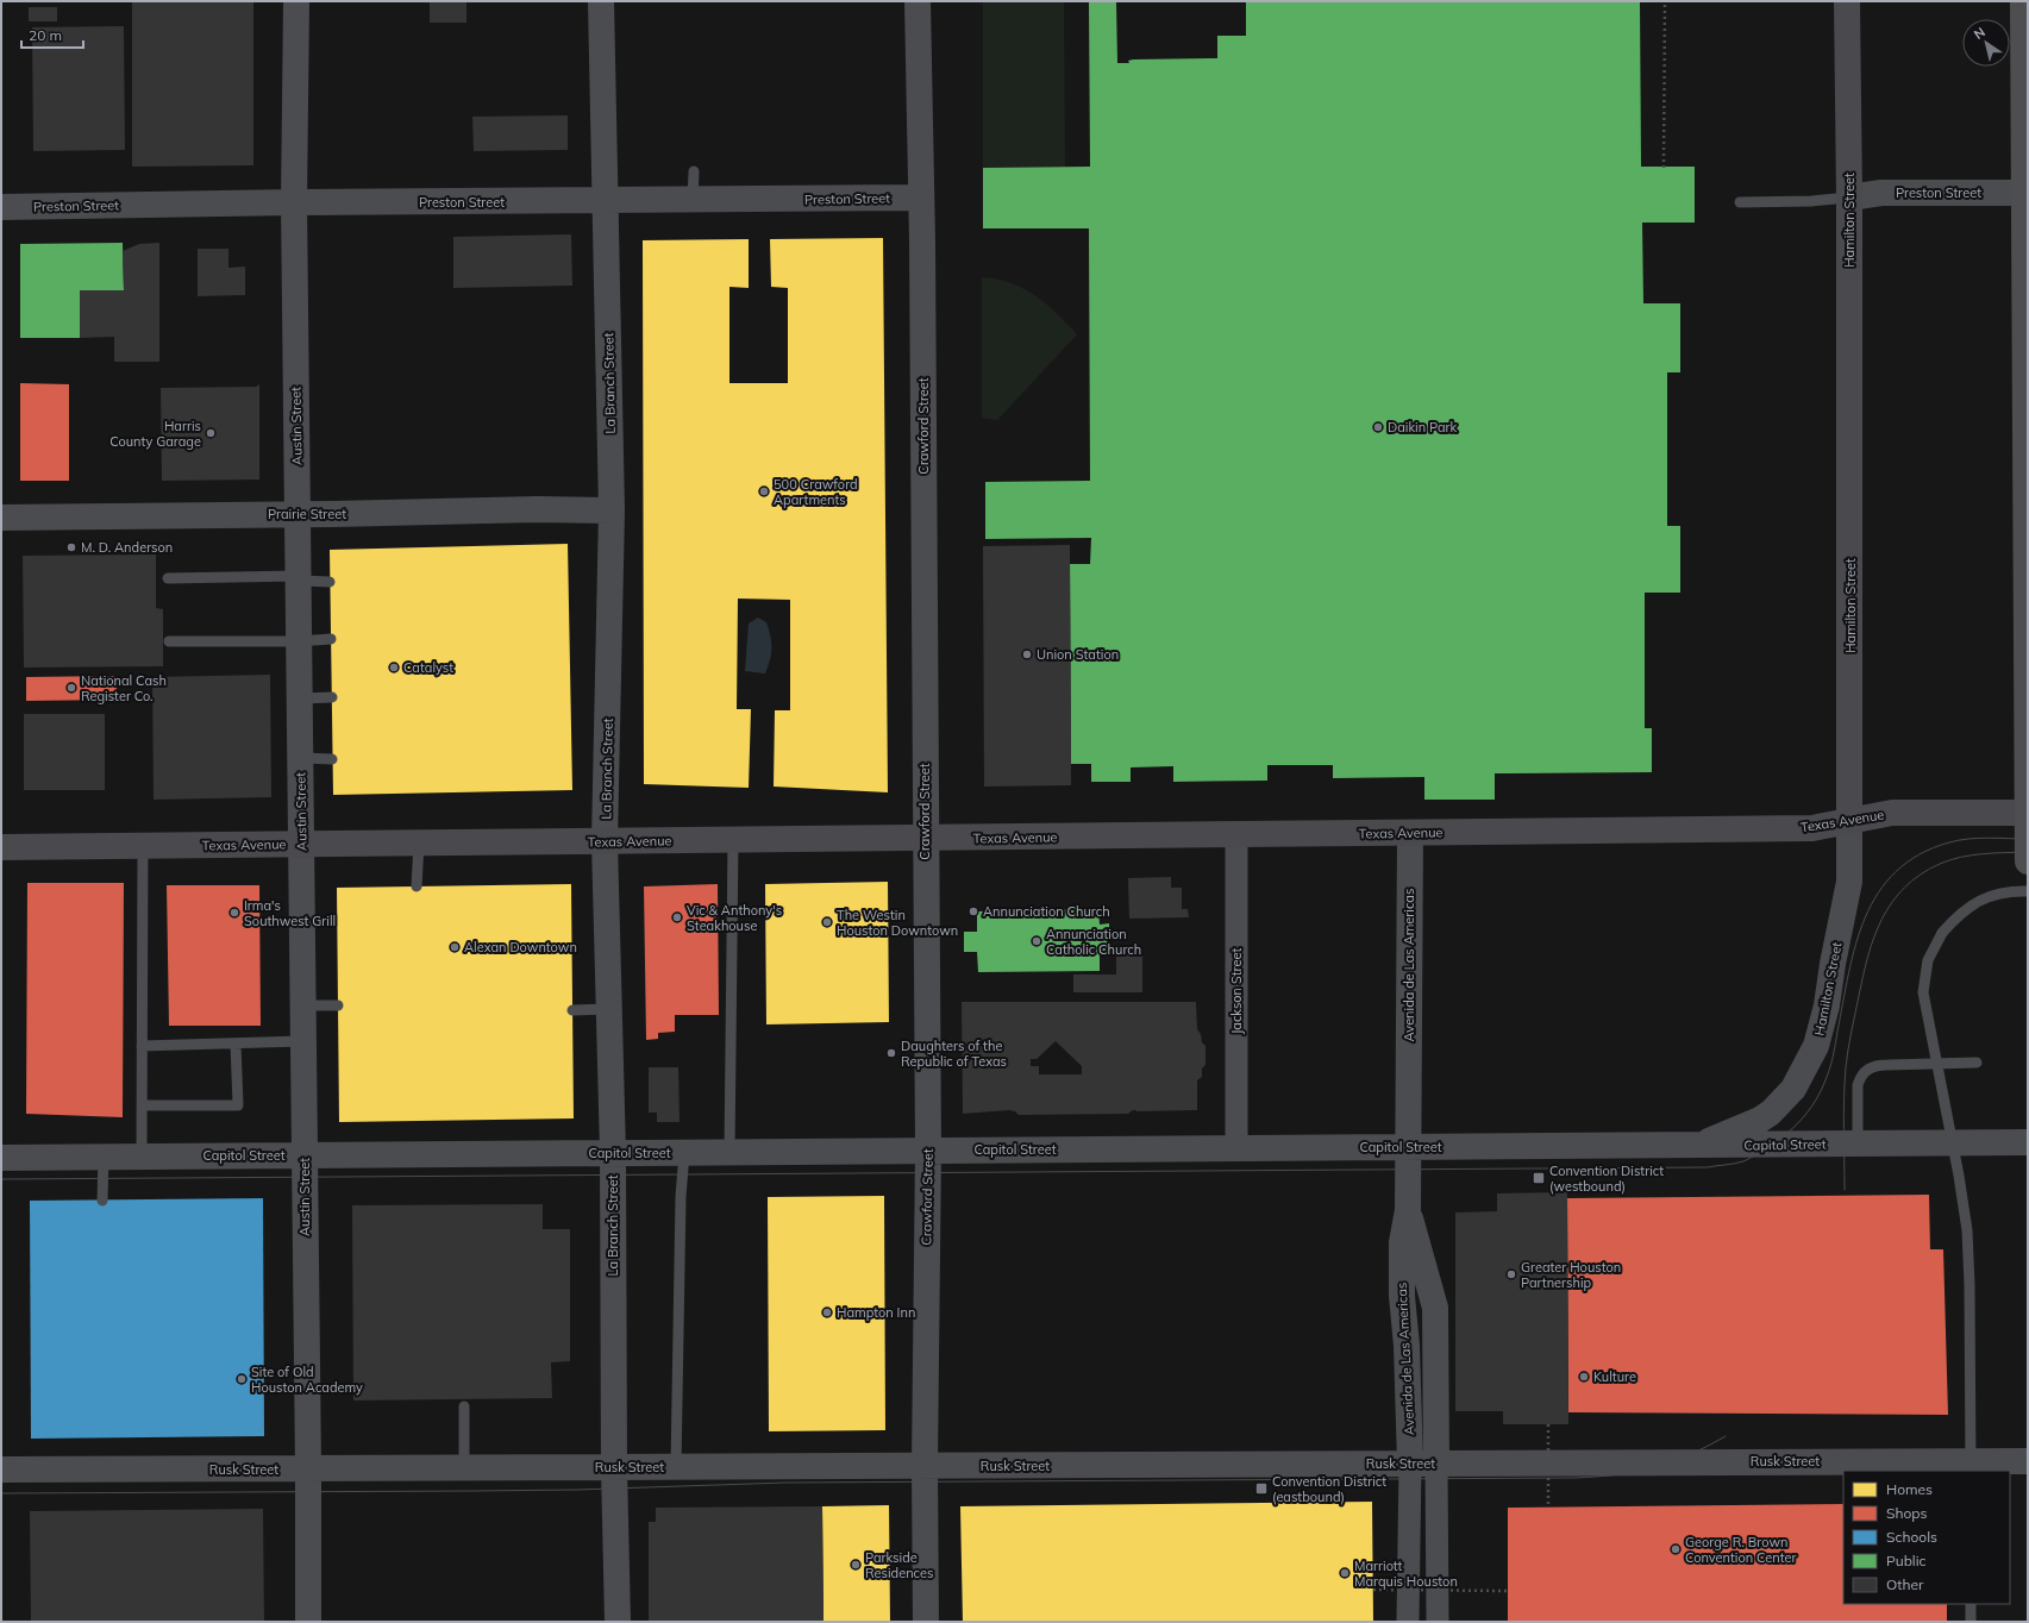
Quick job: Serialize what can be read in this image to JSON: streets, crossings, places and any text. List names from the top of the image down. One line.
{"streets":{"main road":["Hamilton Street","Texas Avenue"],"street":["Preston Street","La Branch Street","Austin Street","Crawford Street","Prairie Street","Avenida de Las Americas","Jackson Street","Capitol Street","Rusk Street"]},"crossings":[["Preston Street","Hamilton Street"],["Preston Street","La Branch Street"],["Preston Street","Austin Street"],["Preston Street","Crawford Street"],["Hamilton Street","Texas Avenue"],["Hamilton Street","Capitol Street"],["La Branch Street","Prairie Street"],["La Branch Street","Texas Avenue"],["La Branch Street","Capitol Street"],["La Branch Street","Rusk Street"],["Austin Street","Prairie Street"],["Austin Street","Texas Avenue"],["Austin Street","Capitol Street"],["Austin Street","Rusk Street"],["Crawford Street","Texas Avenue"],["Crawford Street","Capitol Street"],["Crawford Street","Rusk Street"],["Texas Avenue","Avenida de Las Americas"],["Texas Avenue","Jackson Street"],["Avenida de Las Americas","Capitol Street"],["Avenida de Las Americas","Rusk Street"],["Jackson Street","Capitol Street"]],"places":{"other":["Daikin Park","Harris County Garage","500 Crawford Apartments","M. D. Anderson","Union Station","Catalyst","National Cash Register Co.","Annunciation Church","Irma's Southwest Grill","Vic & Anthony's Steakhouse","The Westin Houston Downtown","Annunciation Catholic Church","Alexan Downtown","Daughters of the Republic of Texas","Greater Houston Partnership","Hampton Inn","Kulture","Site of Old Houston Academy","George R. Brown Convention Center","Parkside Residences","Marriott Marquis Houston"],"transit":["Convention District (westbound)","Convention District (eastbound)"]},"legend":["Homes","Shops","Schools","Public","Other"],"scale_bar":"20 m","north":"top left"}
